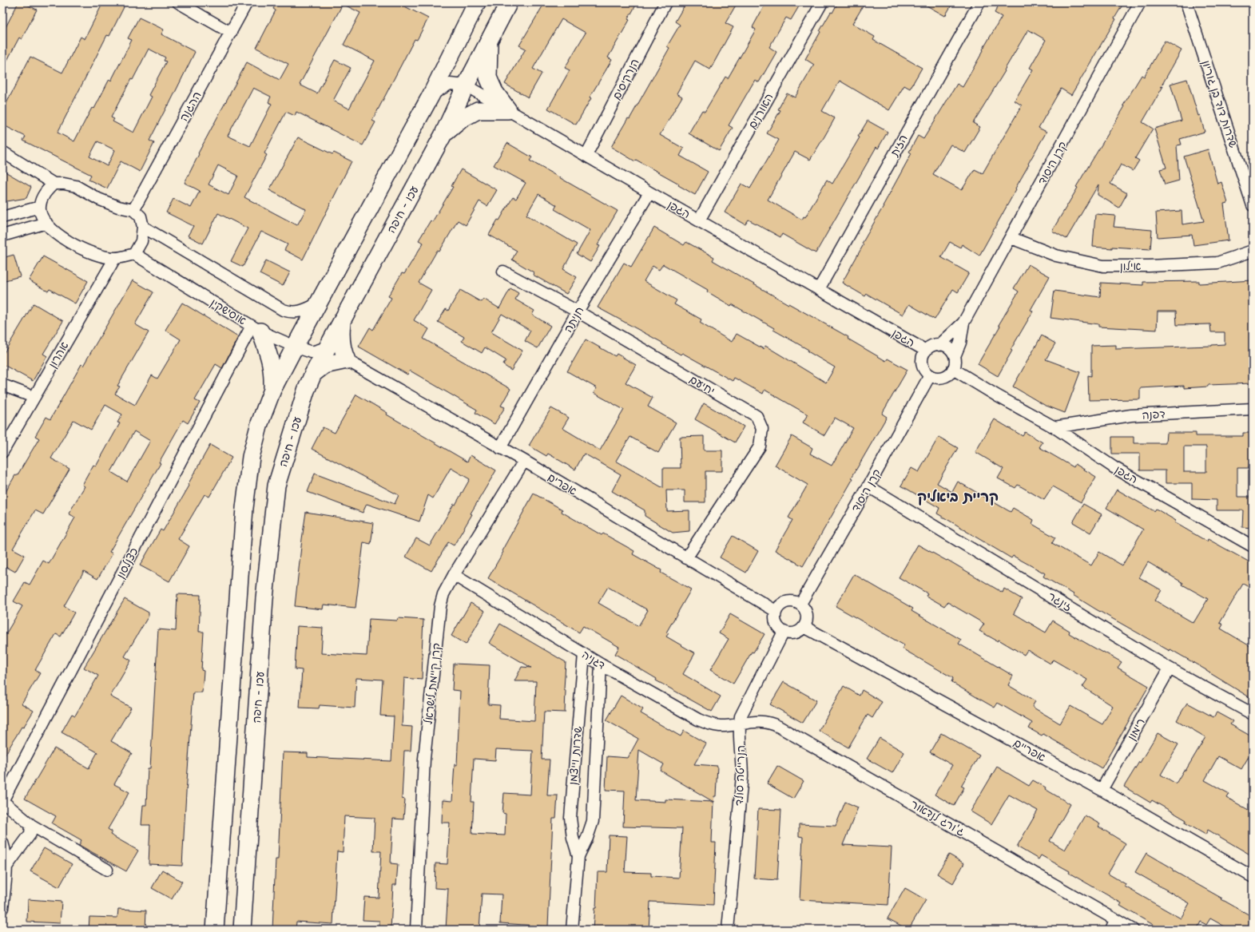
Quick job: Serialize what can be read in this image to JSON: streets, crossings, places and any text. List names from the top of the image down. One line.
{"streets":{"highway":["עכו - חיפה"],"street":["הנרקיסים","שדרות דוד בן גוריון","ההגנה","האורנים","הזית","קרן היסוד","הגפן","אילון","אוסישקין","חניתה","אהרון","יחיעם","דפנה","אפרים","כצנלסון","זינגר","דגניה","קרן קיימת לישראל","רימון","אפריים","שדרות וייצמן","הנרייטה סולד","ג'ורג לנדאור"]},"crossings":[["הנרקיסים","הגפן"],["האורנים","הגפן"],["הזית","הגפן"],["קרן היסוד","הגפן"],["קרן היסוד","אילון"],["קרן היסוד","אפרים"],["קרן היסוד","זינגר"],["קרן היסוד","אפריים"],["קרן היסוד","הנרייטה סולד"],["עכו - חיפה","הגפן"],["עכו - חיפה","אוסישקין"],["הגפן","חניתה"],["הגפן","דפנה"],["אוסישקין","כצנלסון"],["חניתה","יחיעם"],["חניתה","אפרים"],["יחיעם","אפרים"],["אפרים","קרן קיימת לישראל"],["אפרים","אפריים"],["אפרים","הנרייטה סולד"],["זינגר","רימון"],["דגניה","קרן קיימת לישראל"],["דגניה","שדרות וייצמן"],["דגניה","הנרייטה סולד"],["דגניה","ג'ורג לנדאור"],["רימון","אפריים"],["אפריים","הנרייטה סולד"],["הנרייטה סולד","ג'ורג לנדאור"]],"districts":["קריית ביאליק"]}
